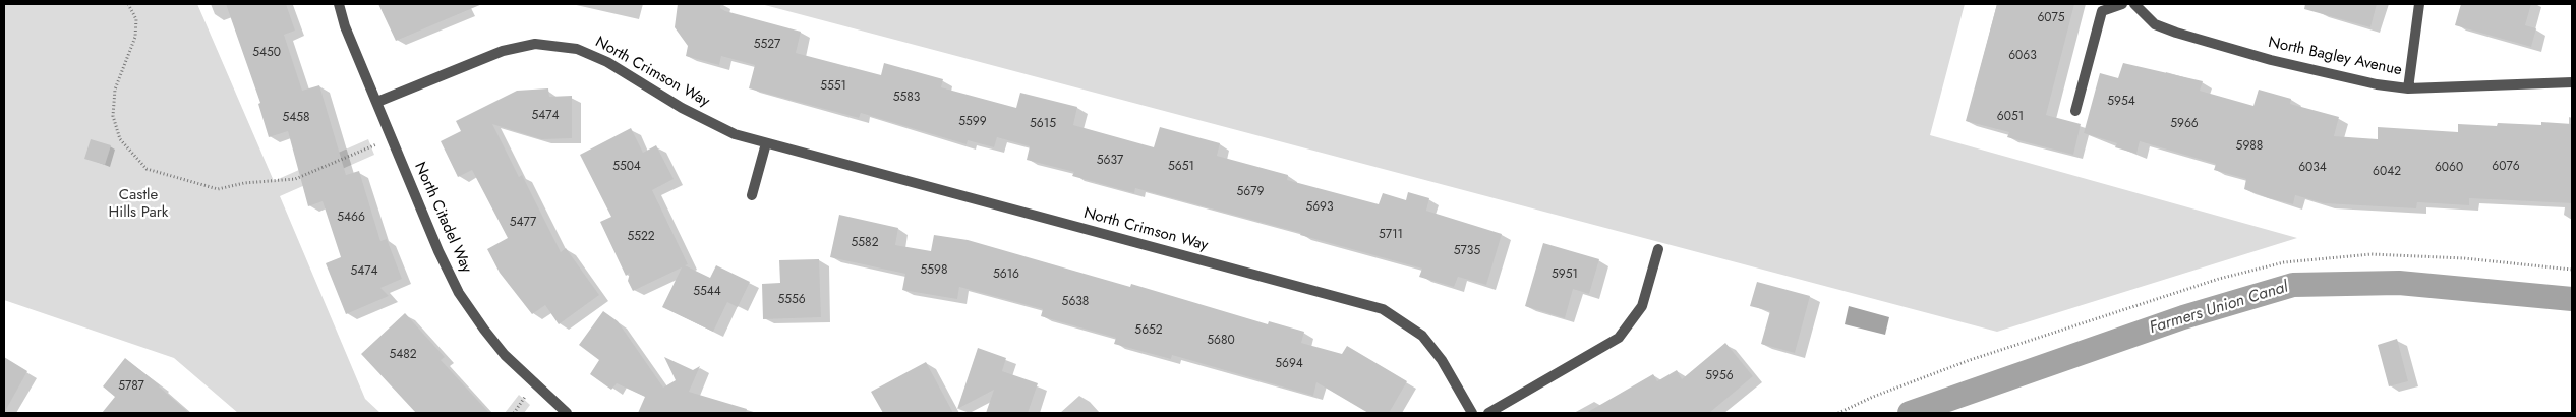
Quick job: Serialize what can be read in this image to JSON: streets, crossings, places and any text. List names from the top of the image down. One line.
{"streets":{"street":["North Bagley Avenue","North Crimson Way","North Citadel Way"]},"crossings":[["North Crimson Way","North Citadel Way"]],"water":["Farmers Union Canal"],"parks":["Castle Hills Park"],"house_numbers":["6075","5527","5450","6063","5551","5583","5954","5474","6051","5458","5599","5615","5966","5988","5637","5504","5651","6076","6034","6060","6042","5679","5693","5466","5477","5711","5522","5582","5735","5598","5474","5616","5951","5544","5556","5638","5652","5680","5482","5694","5956","5787"]}
